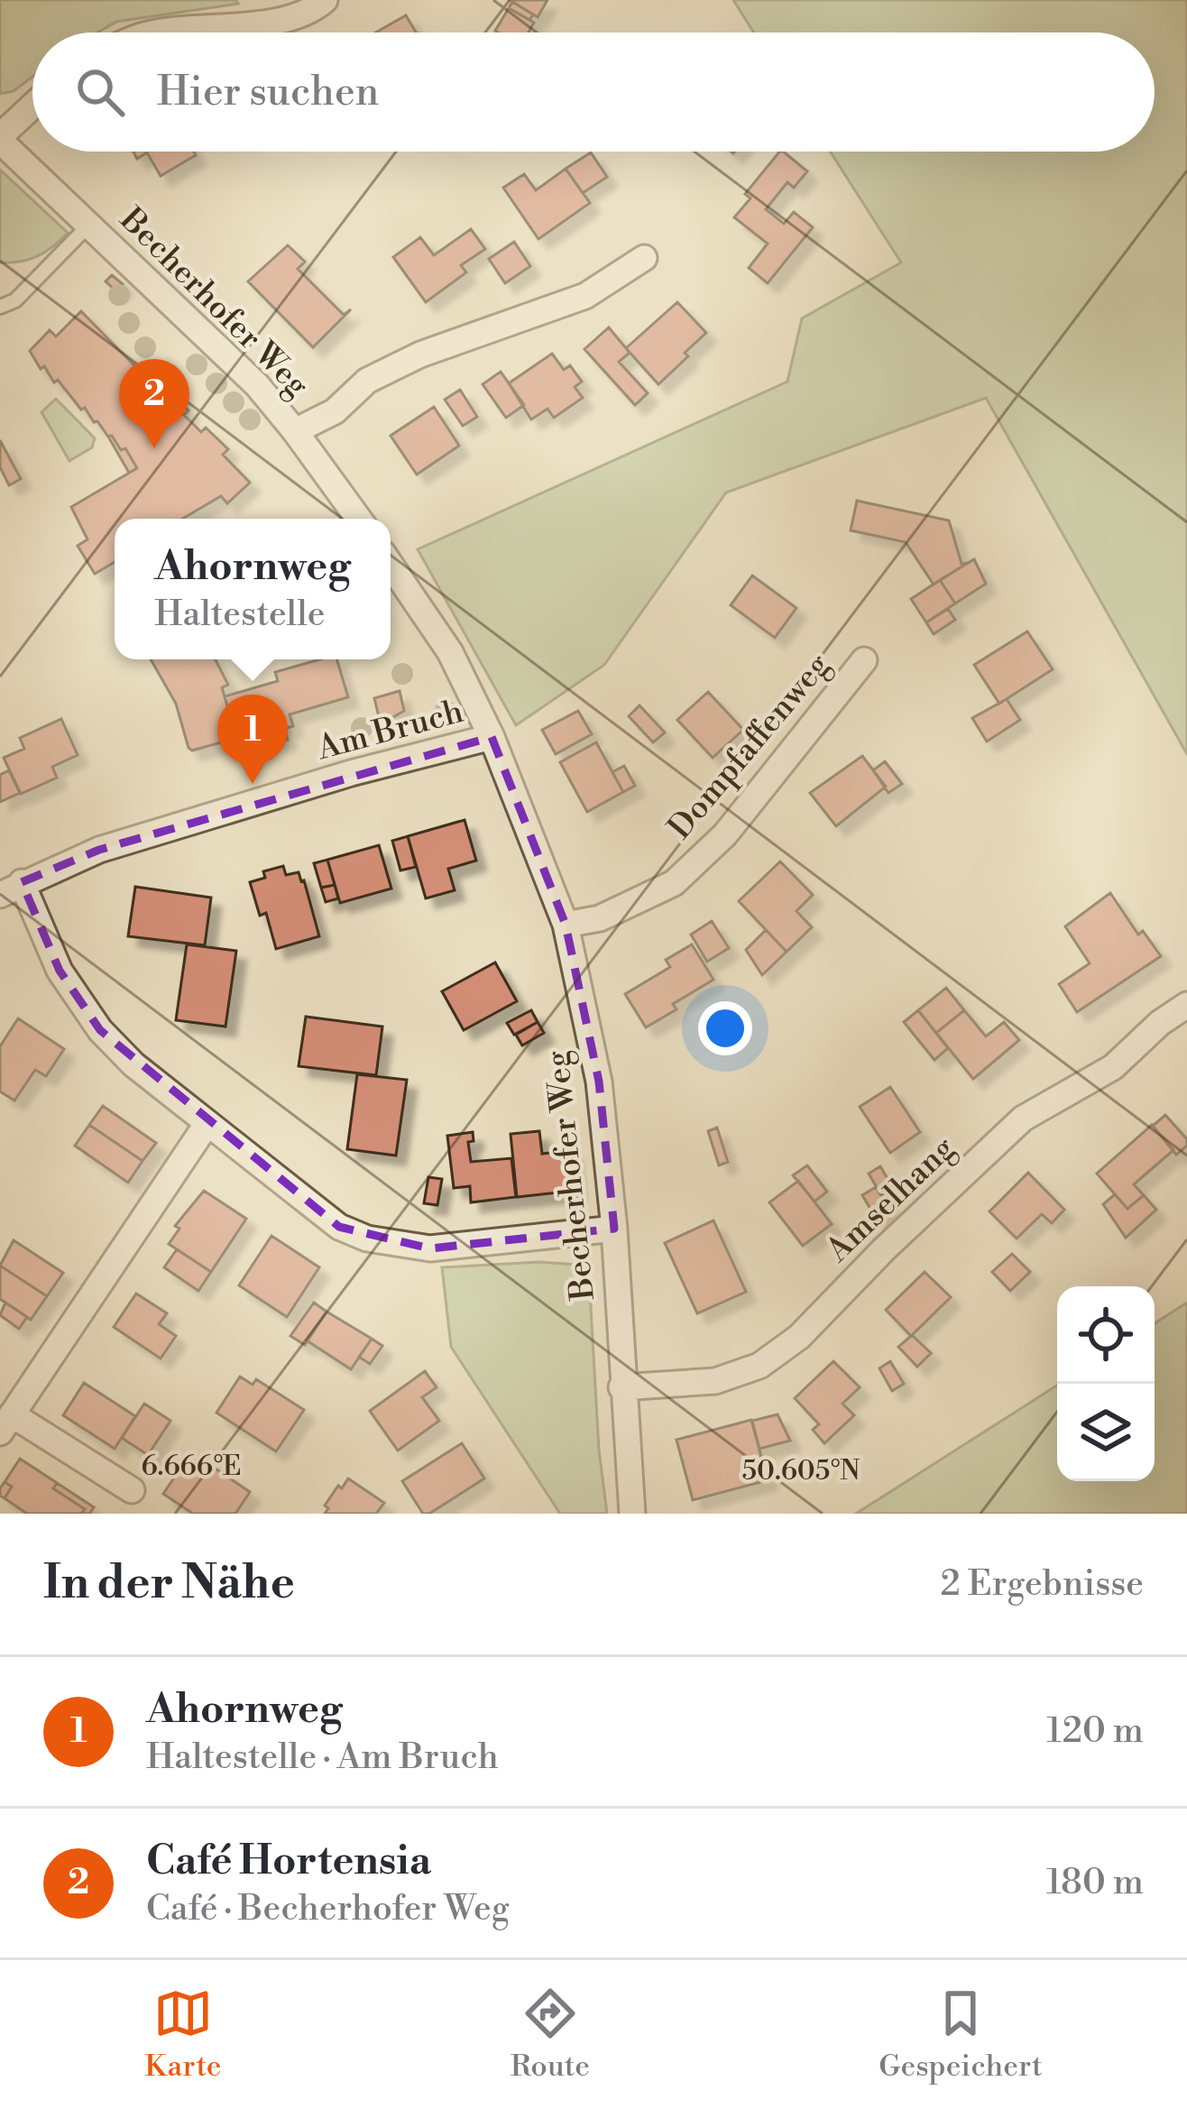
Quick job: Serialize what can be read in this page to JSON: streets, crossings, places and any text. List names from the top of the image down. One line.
{"streets":{"street":["Becherhofer Weg","Am Bruch","Dompfaffenweg","Amselhang"]},"crossings":[["Becherhofer Weg","Am Bruch"],["Becherhofer Weg","Dompfaffenweg"],["Becherhofer Weg","Amselhang"]],"page":{"search":"Hier suchen","pins":["2","1"],"popup":["Ahornweg","Haltestelle"],"heading":["In der Nähe","2 Ergebnisse"],"list":[{"mark":"1","name":"Ahornweg","note":"Haltestelle · Am Bruch","value":"120 m"},{"mark":"2","name":"Café Hortensia","note":"Café · Becherhofer Weg","value":"180 m"}],"nav":["Karte","Route","Gespeichert"]},"coordinates":["6.666°E","50.605°N"]}
